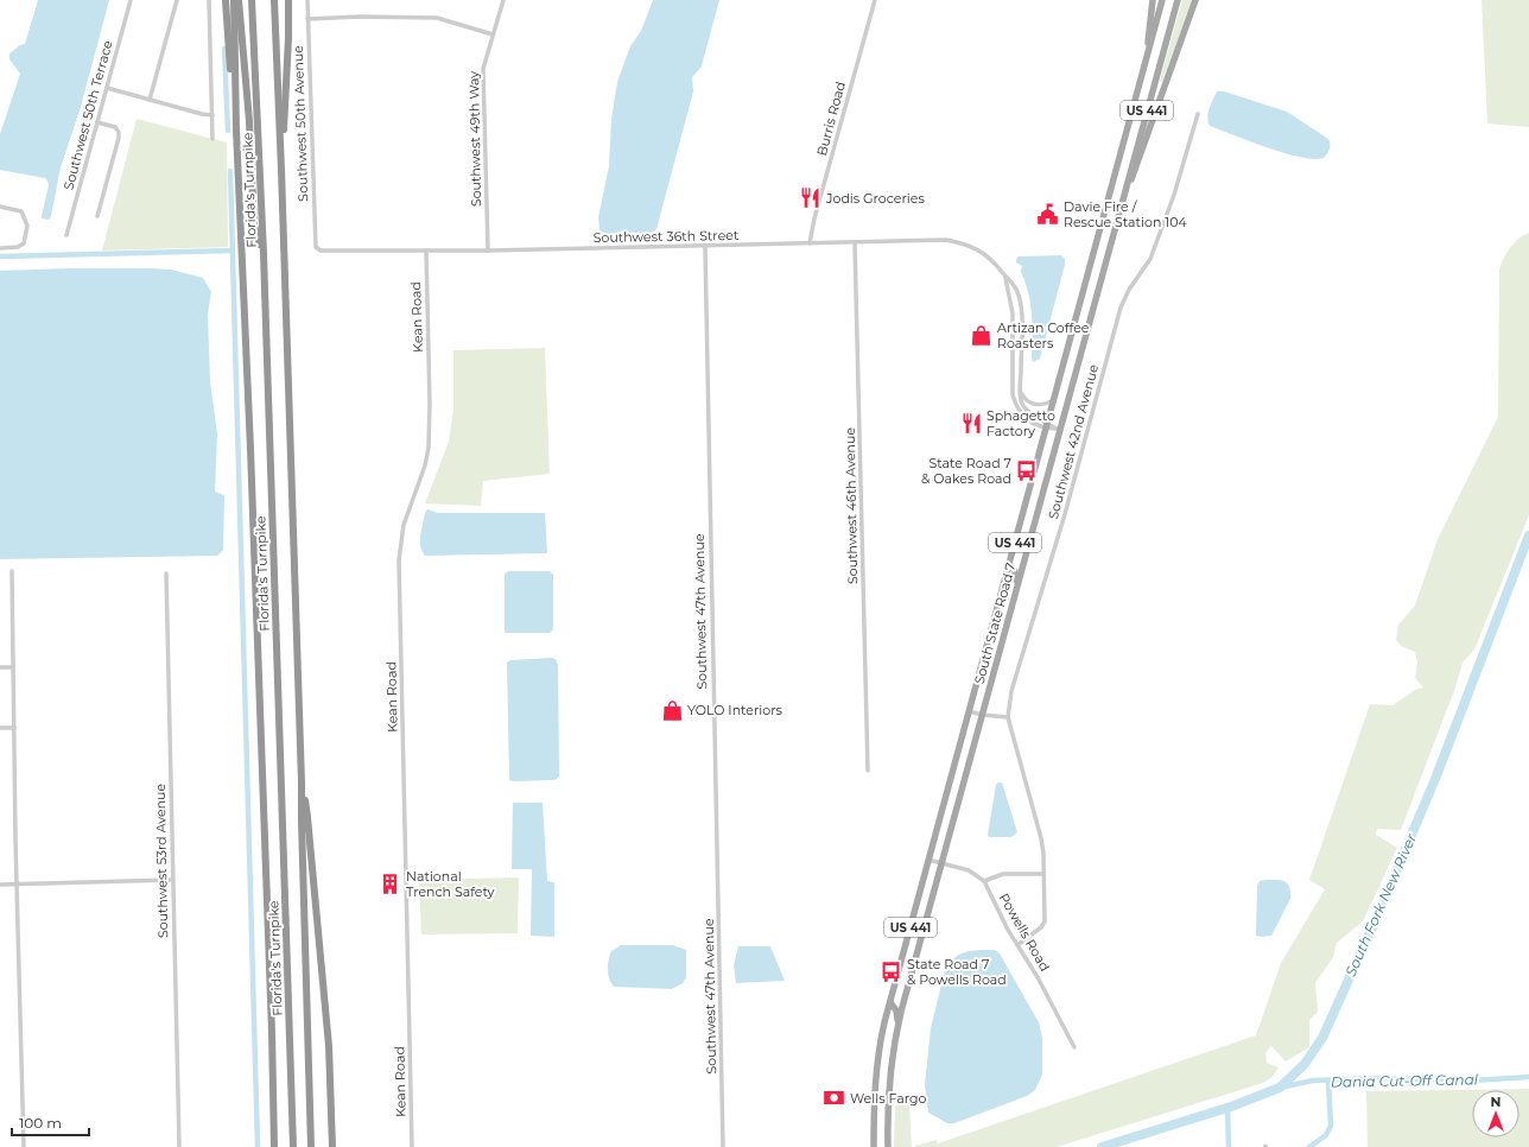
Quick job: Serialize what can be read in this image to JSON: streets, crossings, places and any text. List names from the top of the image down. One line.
{"streets":{"highway":["Florida's Turnpike"],"main road":["US 441","South State Road 7"],"street":["Southwest 50th Terrace","Burris Road","Southwest 50th Avenue","Southwest 49th Way","Southwest 36th Street","Kean Road","Southwest 42nd Avenue","Southwest 46th Avenue","Southwest 47th Avenue","Southwest 53rd Avenue","Powells Road"]},"crossings":[["Burris Road","Southwest 36th Street"],["Southwest 50th Avenue","Southwest 36th Street"],["Southwest 49th Way","Southwest 36th Street"],["Southwest 36th Street","Kean Road"],["Southwest 36th Street","Southwest 46th Avenue"],["Southwest 36th Street","Southwest 47th Avenue"],["Southwest 36th Street","South State Road 7"]],"water":["South Fork New River","Dania Cut-Off Canal"],"places":{"restaurant":["Jodis Groceries","Sphagetto Factory"],"public building":["Davie Fire / Rescue Station 104"],"shop":["Artizan Coffee Roasters","YOLO Interiors"],"bus stop":["State Road 7 & Oakes Road","State Road 7 & Powells Road"],"building":["National Trench Safety"],"bank":["Wells Fargo"]},"scale_bar":"100 m","north":"top"}
